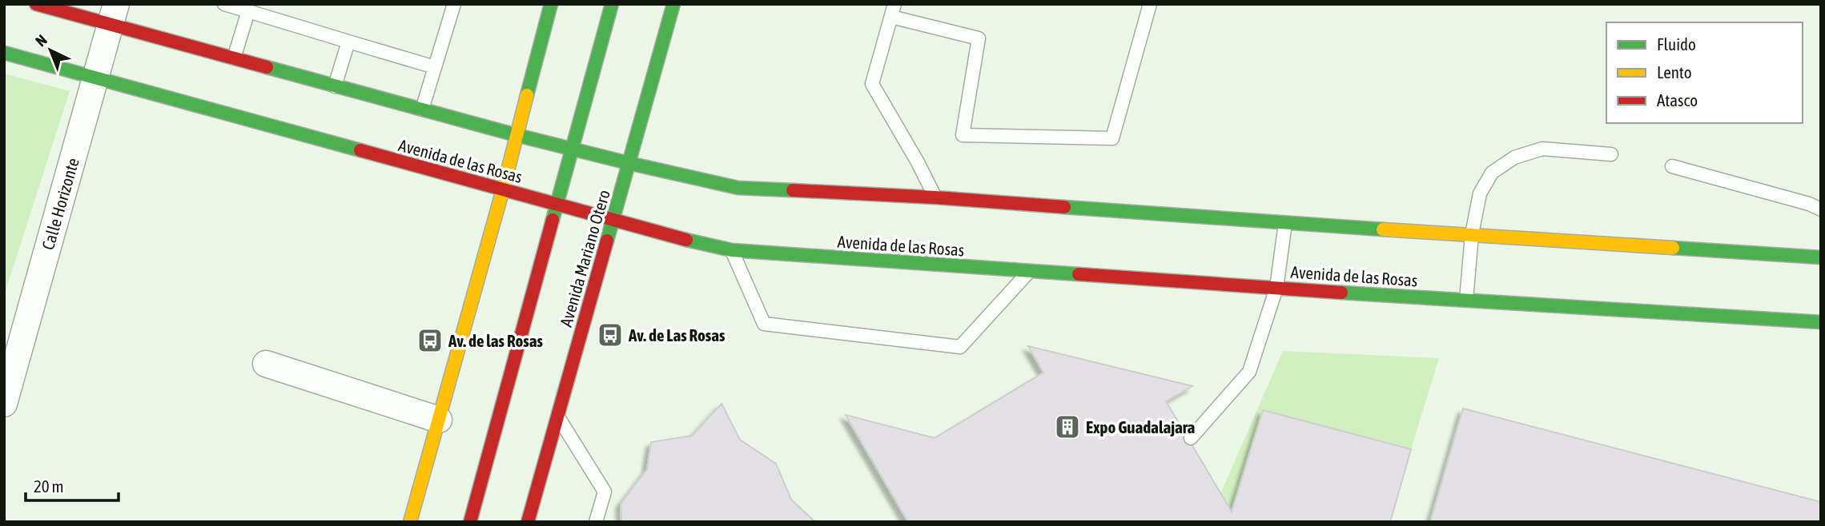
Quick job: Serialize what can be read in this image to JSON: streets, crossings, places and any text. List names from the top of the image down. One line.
{"streets":{"street":["Avenida de las Rosas","Calle Horizonte","Avenida Mariano Otero"]},"crossings":[["Avenida de las Rosas","Calle Horizonte"],["Avenida de las Rosas","Avenida Mariano Otero"]],"places":{"bus stop":["Av. de Las Rosas","Av. de las Rosas"],"building":["Expo Guadalajara"]},"legend":["Fluido","Lento","Atasco"],"scale_bar":"20 m","north":"top left"}
